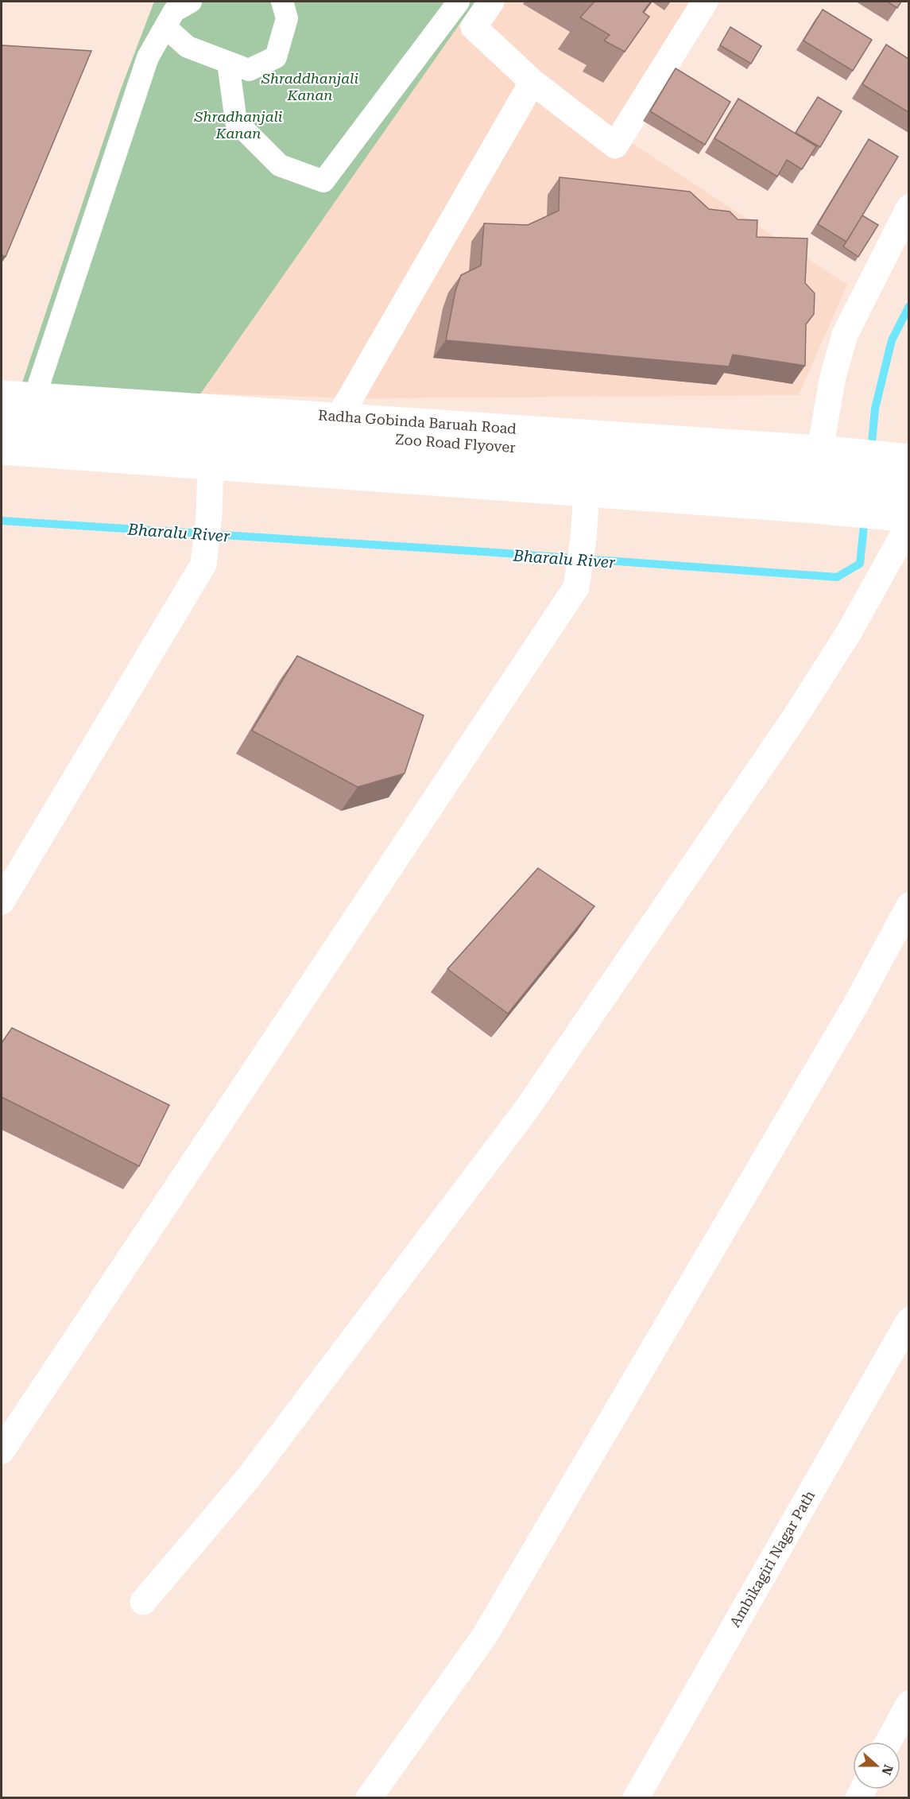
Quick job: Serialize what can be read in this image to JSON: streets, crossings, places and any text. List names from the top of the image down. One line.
{"streets":{"street":["Radha Gobinda Baruah Road","Zoo Road Flyover","Ambikagiri Nagar Path"]},"crossings":[["Radha Gobinda Baruah Road","Zoo Road Flyover"]],"water":["Bharalu River"],"parks":["Shraddhanjali Kanan","Shradhanjali Kanan"],"north":"right"}
